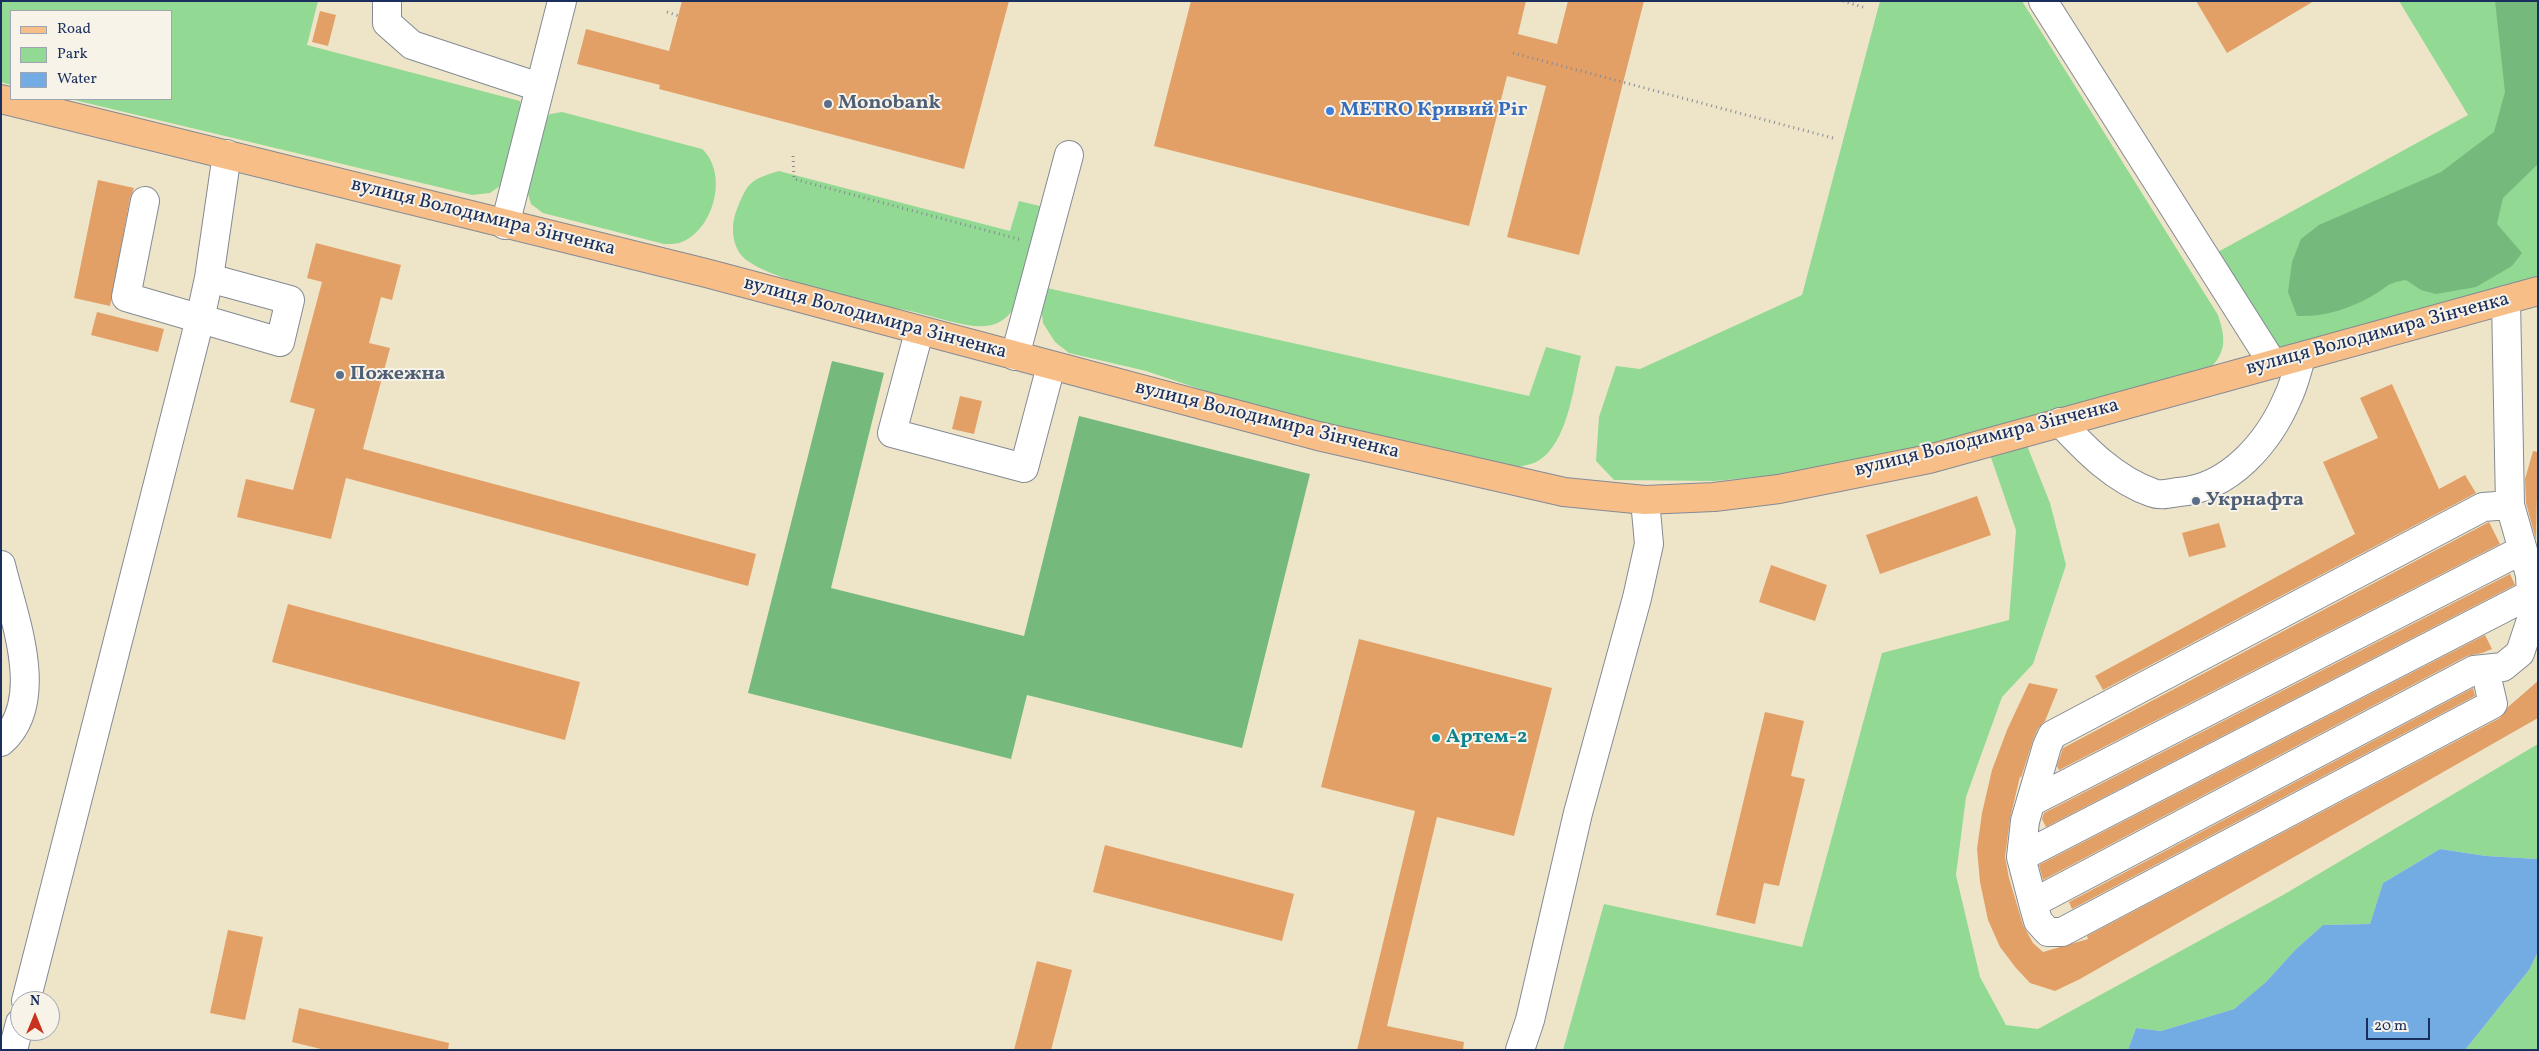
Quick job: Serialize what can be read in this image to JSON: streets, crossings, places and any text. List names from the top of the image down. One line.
{"streets":{"main road":["вулиця Володимира Зінченка"]},"places":["Monobank","METRO Кривий Ріг","Пожежна","Укрнафта","Артем-2"],"legend":["Road","Park","Water"],"scale_bar":"20 m","north":"top"}
